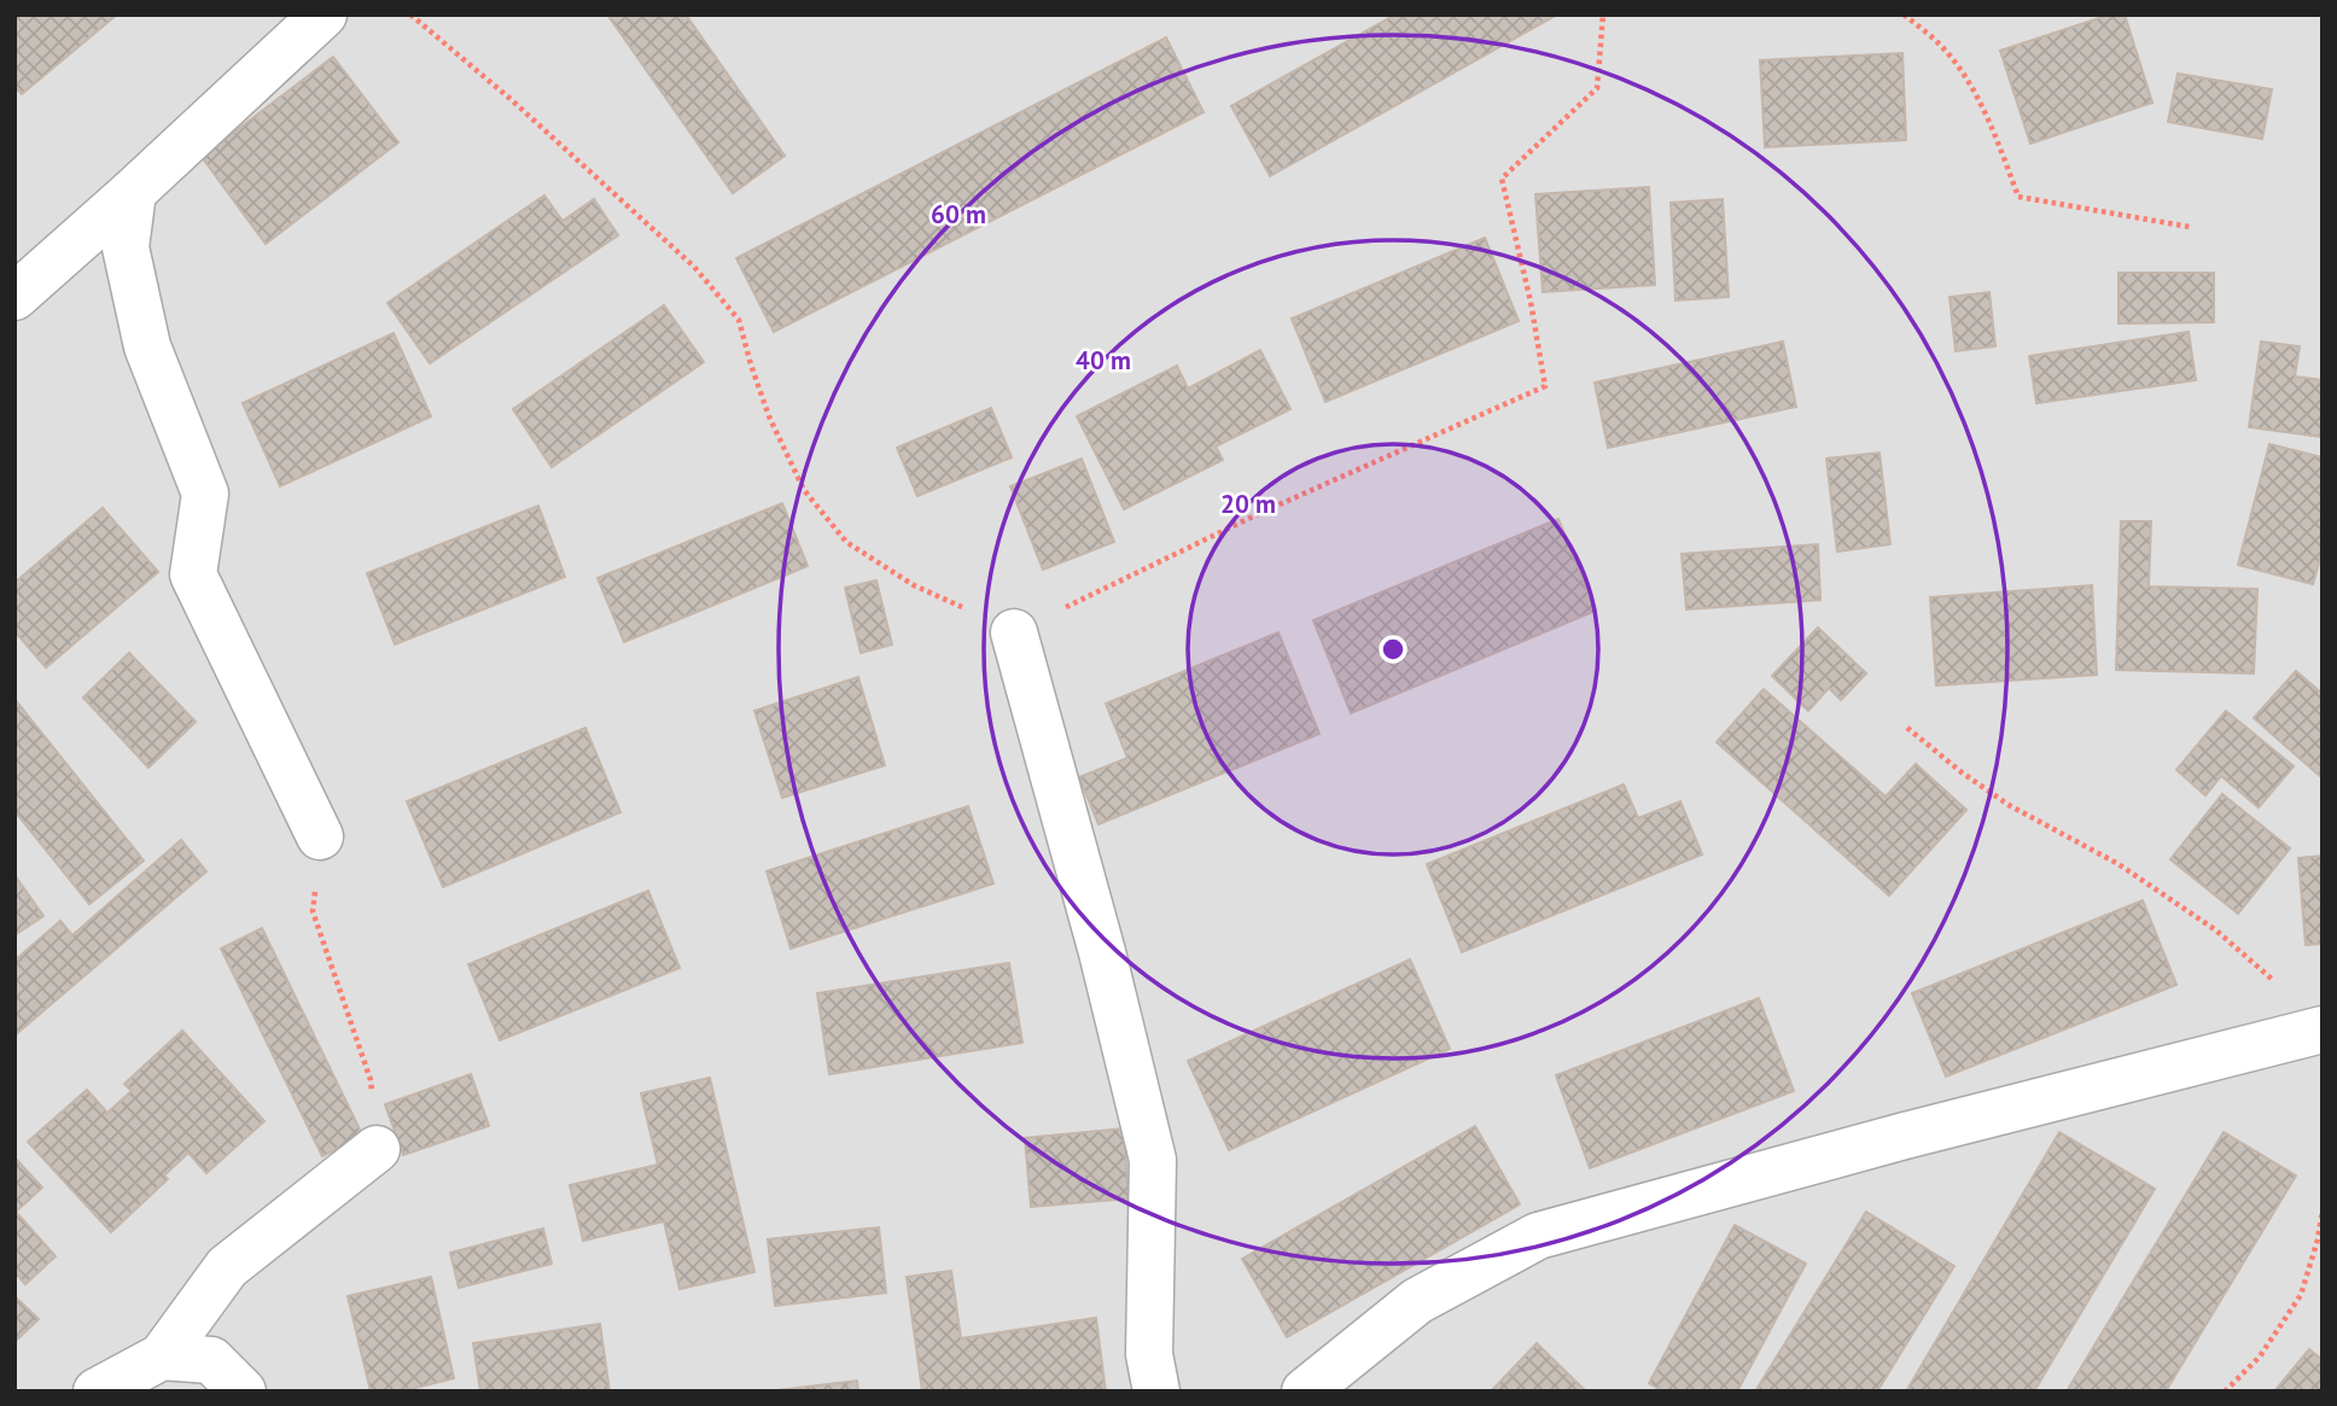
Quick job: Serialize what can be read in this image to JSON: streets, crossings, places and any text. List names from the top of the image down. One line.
{"rings":["60 m","40 m","20 m"]}
